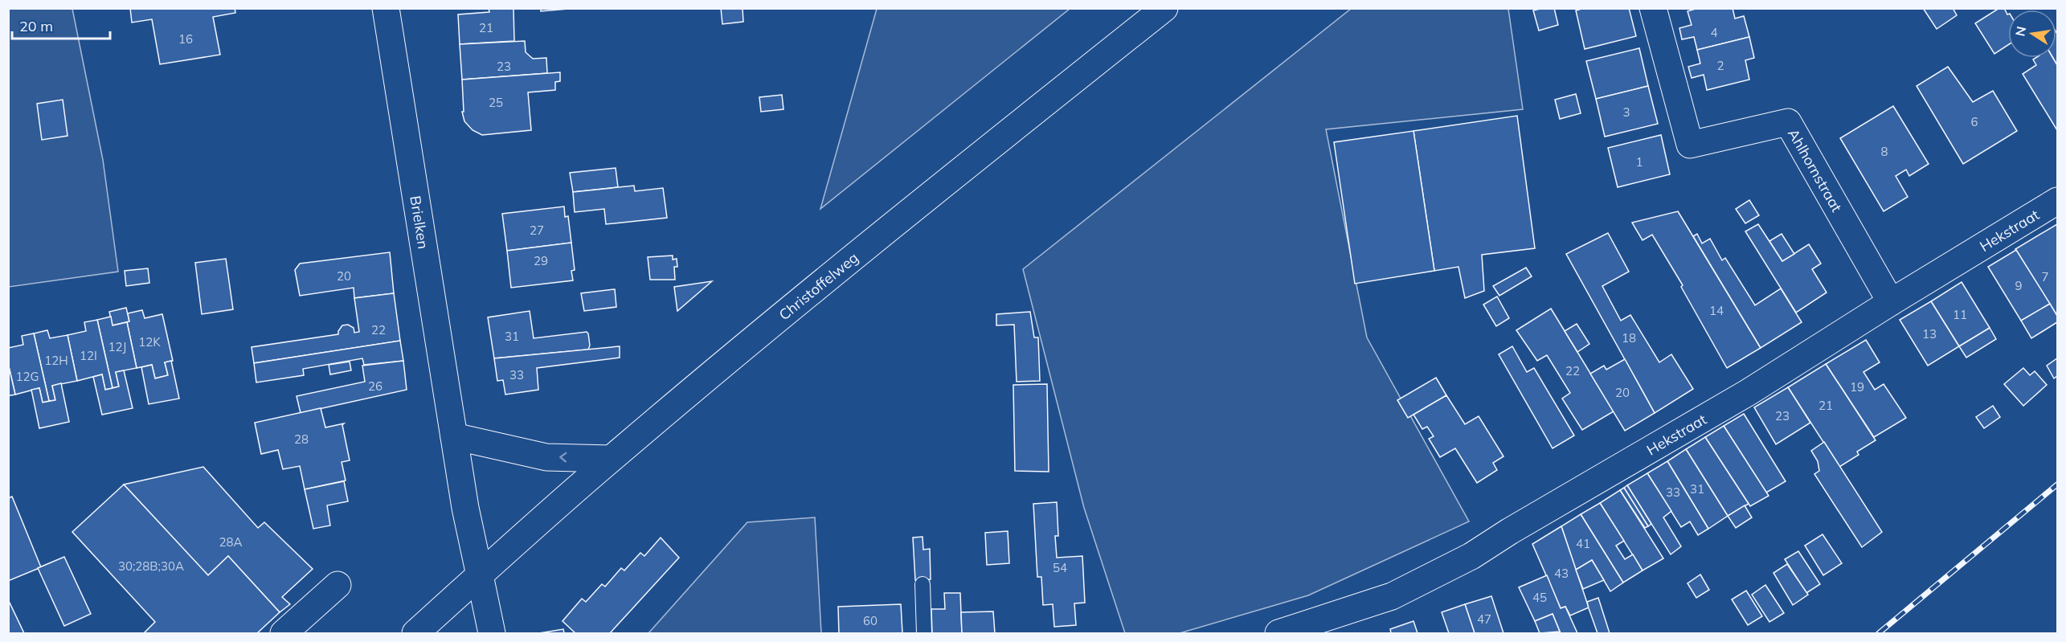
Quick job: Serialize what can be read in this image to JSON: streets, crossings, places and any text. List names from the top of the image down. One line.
{"streets":{"street":["Ahlhornstraat","Brielken","Hekstraat","Christoffelweg"]},"crossings":[["Ahlhornstraat","Hekstraat"],["Brielken","Christoffelweg"]],"house_numbers":["21","4","16","2","23","25","3","6","8","1","27","29","20","7","9","14","11","22","13","31","18","12K","12J","12I","12H","22","33","12G","26","19","20","21","23","28","31","33","28A","41","30;28B;30A","54","43","45","47","60"],"scale_bar":"20 m","north":"left"}
